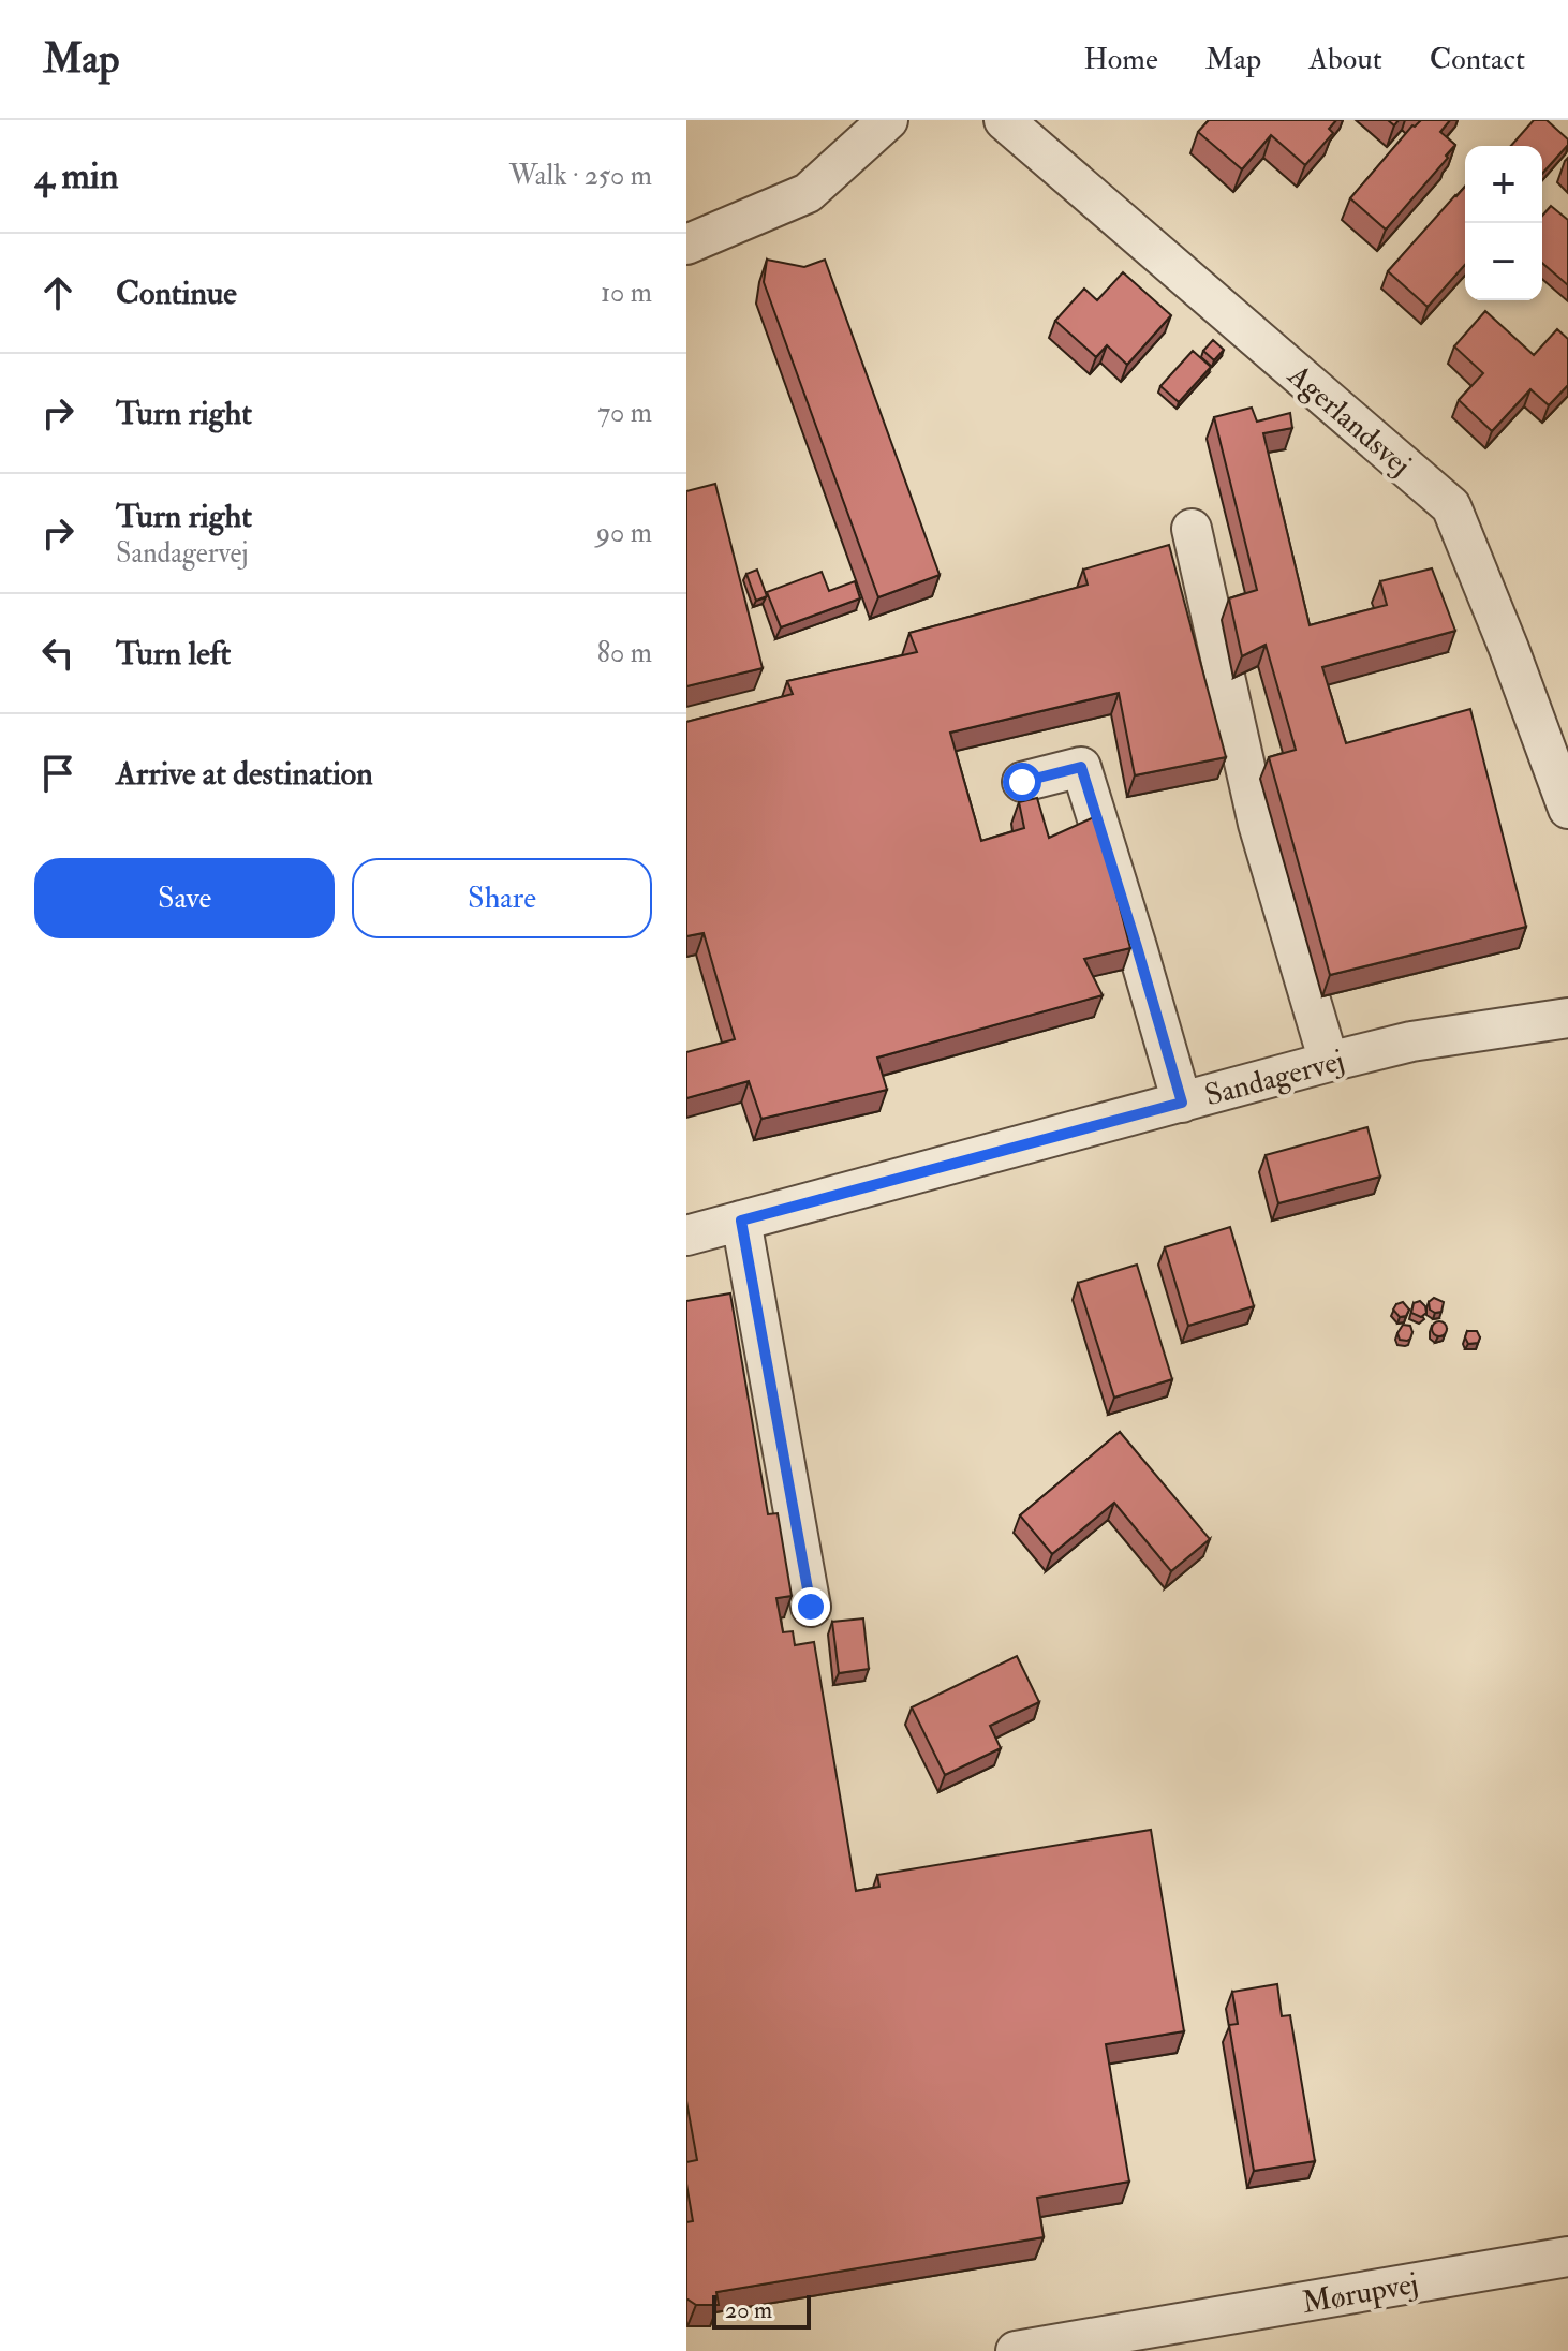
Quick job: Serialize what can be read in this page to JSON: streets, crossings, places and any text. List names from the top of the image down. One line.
{"streets":{"street":["Agerlandsvej","Sandagervej","Mørupvej"]},"scale_bar":"20 m","page":{"header":"Map","nav":["Home","Map","About","Contact"],"heading":["4 min","Walk · 250 m"],"map_buttons":["+","−"],"list":[["Continue","10 m"],["Turn right","70 m"],["Turn right","Sandagervej","90 m"],["Turn left","80 m"],"Arrive at destination"],"buttons":["Save","Share"],"scale":"20 m"}}
